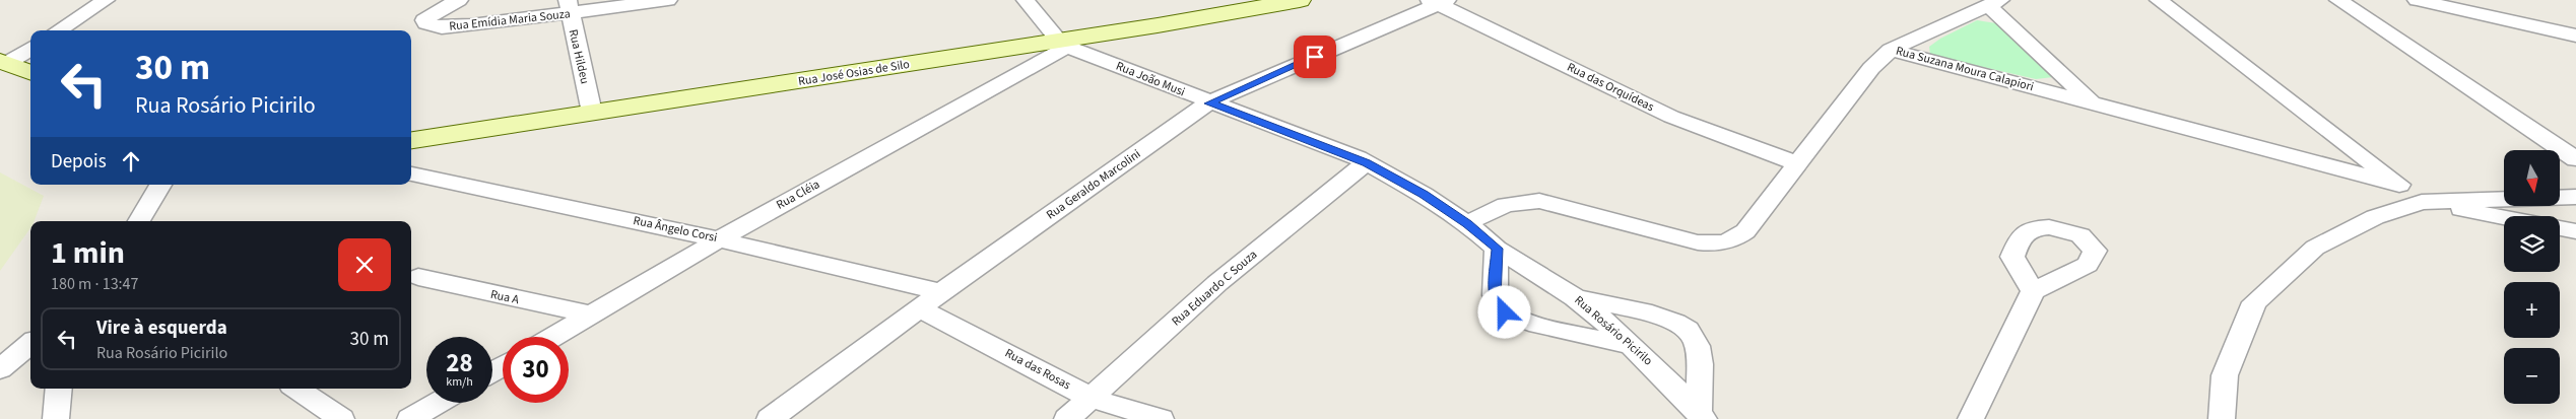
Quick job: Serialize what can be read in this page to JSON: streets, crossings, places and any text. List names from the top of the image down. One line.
{"streets":{"street":["Rua Emídia Maria Souza","Rua Hildeu","Rua Suzana Moura Calapiori","Rua José Osias de Silo","Rua João Musi","Rua das Orquídeas","Rua Geraldo Marcolini","Rua Cléia","Rua Ângelo Corsi","Rua Eduardo C Souza","Rua A","Rua Rosário Picirilo","Rua das Rosas"]},"crossings":[["Rua Emídia Maria Souza","Rua Hildeu"],["Rua Hildeu","Rua José Osias de Silo"],["Rua Suzana Moura Calapiori","Rua das Orquídeas"],["Rua Suzana Moura Calapiori","Rua Rosário Picirilo"],["Rua José Osias de Silo","Rua João Musi"],["Rua José Osias de Silo","Rua Cléia"],["Rua João Musi","Rua Geraldo Marcolini"],["Rua João Musi","Rua Cléia"],["Rua João Musi","Rua Eduardo C Souza"],["Rua João Musi","Rua Rosário Picirilo"],["Rua das Orquídeas","Rua Geraldo Marcolini"],["Rua Geraldo Marcolini","Rua Ângelo Corsi"],["Rua Geraldo Marcolini","Rua das Rosas"],["Rua Cléia","Rua Ângelo Corsi"],["Rua Cléia","Rua A"],["Rua Eduardo C Souza","Rua Rosário Picirilo"],["Rua Eduardo C Souza","Rua das Rosas"]],"north":"bottom","page":{"turn":["30 m","Rua Rosário Picirilo"],"then":"Depois","map_buttons":["+","−"],"heading":["1 min","180 m · 13:47"],"list":[{"name":"Vire à esquerda","note":"Rua Rosário Picirilo","value":"30 m"}],"speed":"28 km/h","limit":"30"}}
